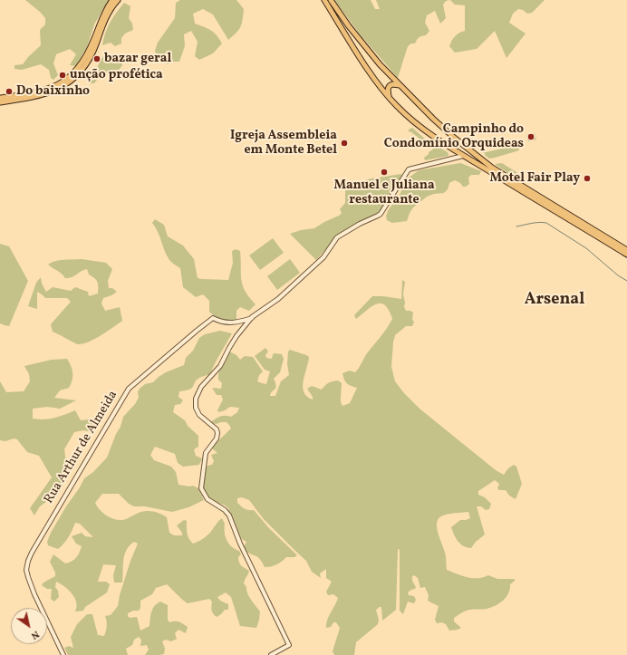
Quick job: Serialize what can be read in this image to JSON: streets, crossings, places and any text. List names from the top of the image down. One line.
{"streets":{"street":["Rua Arthur de Almeida"]},"districts":["Arsenal"],"places":["bazar geral","unção profética","Do baixinho","Campinho do Condomínio Orquideas","Igreja Assembleia em Monte Betel","Manuel e Juliana restaurante","Motel Fair Play"],"north":"bottom right"}
